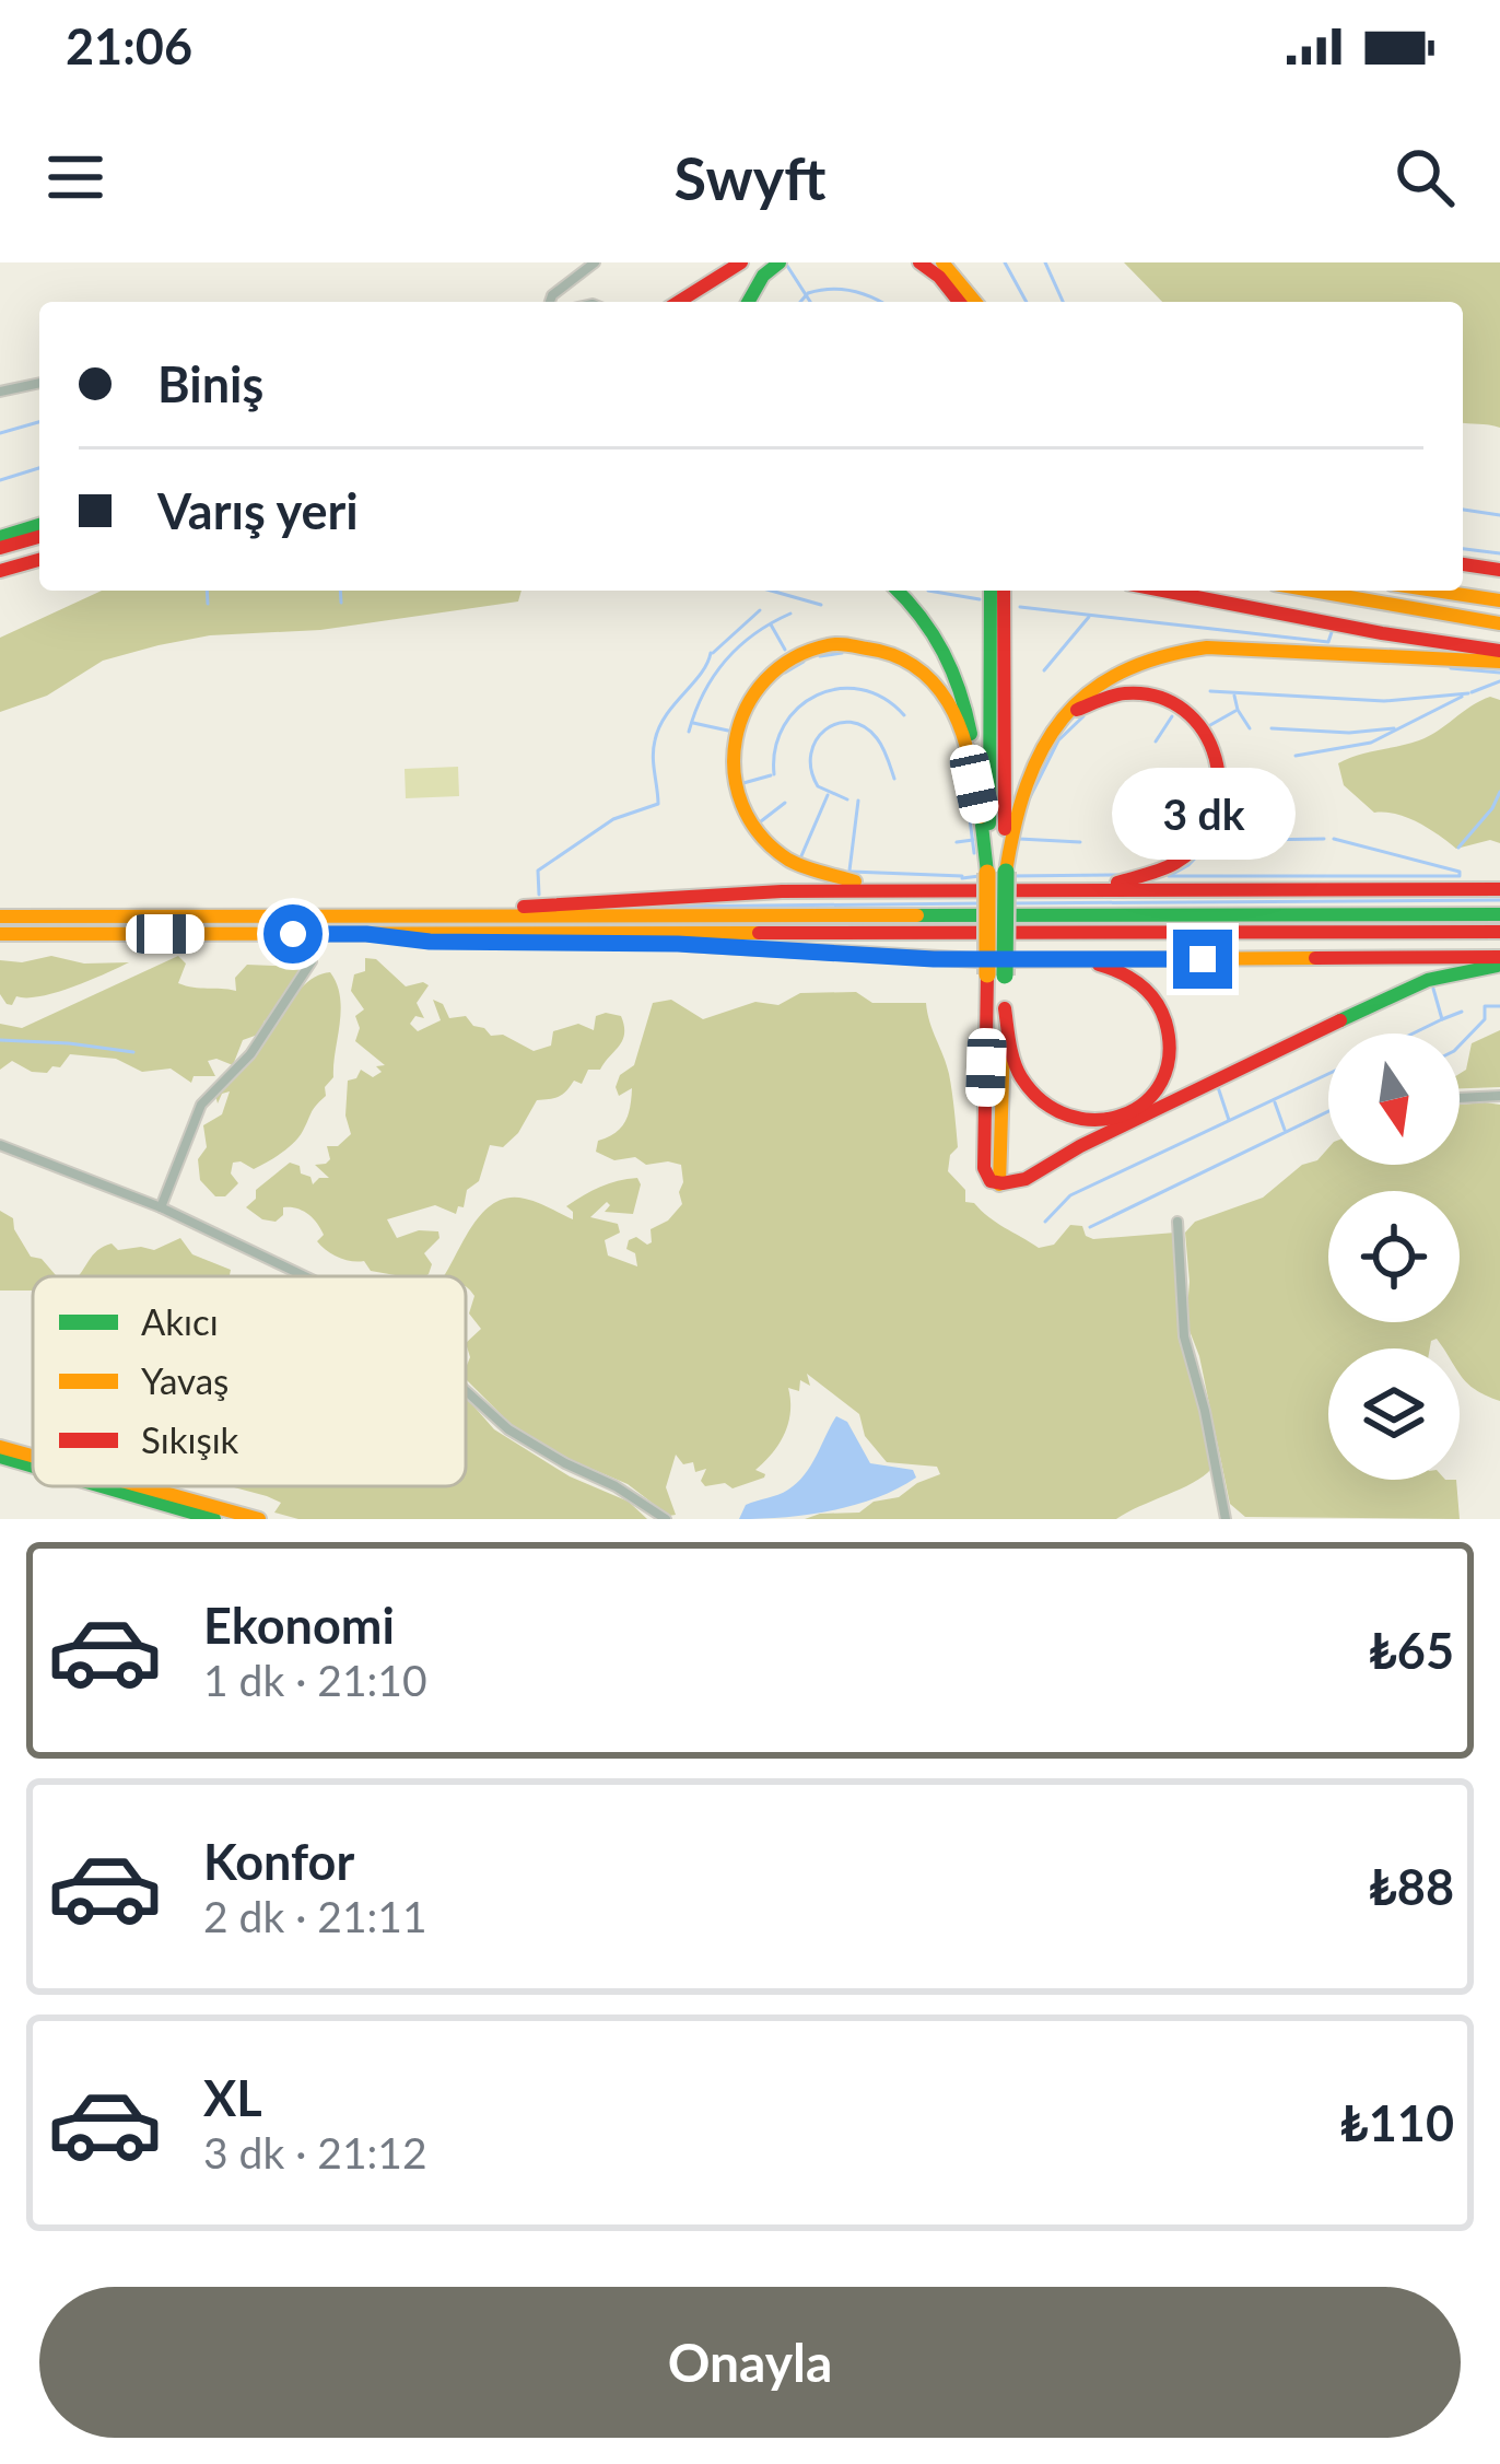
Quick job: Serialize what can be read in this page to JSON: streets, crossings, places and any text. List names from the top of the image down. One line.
{"legend":["Akıcı","Yavaş","Sıkışık"],"north":"bottom","page":{"status":"21:06","header":"Swyft","banner":["Biniş","Varış yeri"],"bubble":"3 dk","list":[{"name":"Ekonomi","note":"1 dk · 21:10","value":"₺65"},{"name":"Konfor","note":"2 dk · 21:11","value":"₺88"},{"name":"XL","note":"3 dk · 21:12","value":"₺110"}],"buttons":"Onayla"}}
